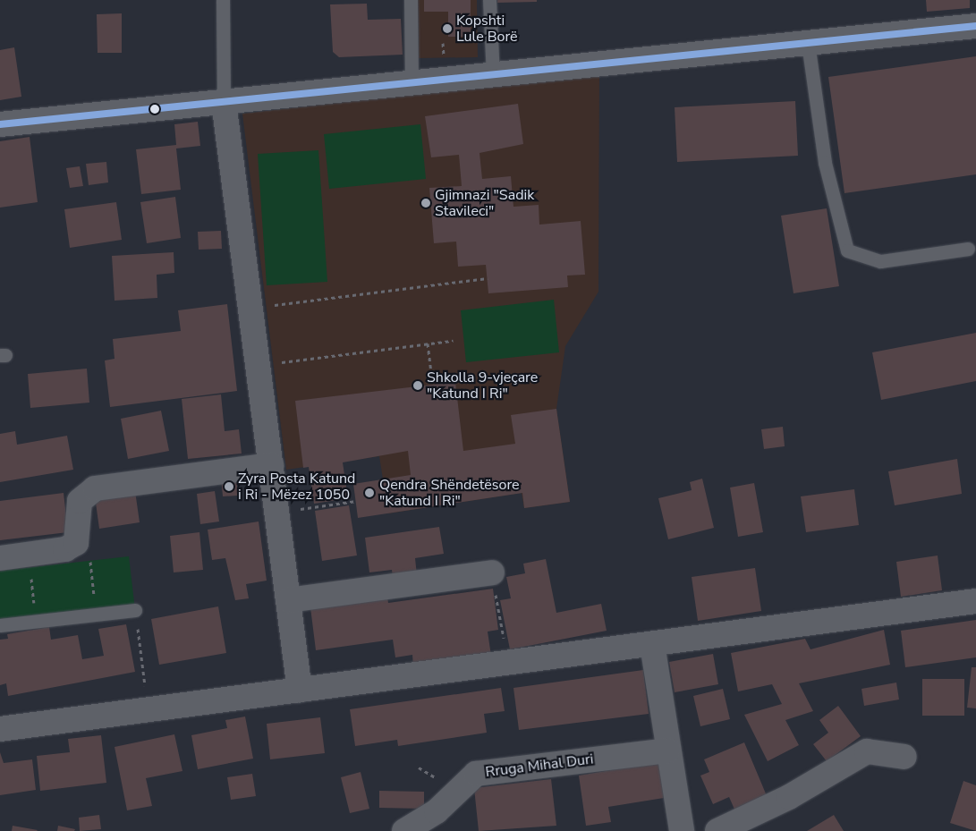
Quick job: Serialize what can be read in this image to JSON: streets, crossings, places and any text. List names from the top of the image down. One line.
{"streets":{"street":["Rruga Mihal Duri"]},"places":["Kopshti Lule Borë","Gjimnazi \"Sadik Stavileci\"","Shkolla 9-vjeçare \"Katund I Ri\"","Zyra Posta Katund i Ri - Mëzez 1050","Qendra Shëndetësore \"Katund I Ri\""]}
